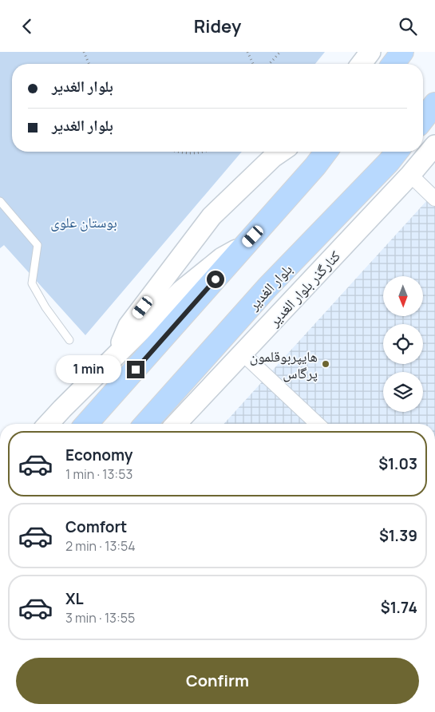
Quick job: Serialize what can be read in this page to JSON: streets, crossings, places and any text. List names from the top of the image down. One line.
{"streets":{"main road":["بلوار الغدیر","کنارگذر بلوار الغدیر"]},"parks":["بوستان علوی"],"places":["هایپربوقلمون پرگاس"],"north":"bottom","page":{"header":"Ridey","banner":["بلوار الغدیر","بلوار الغدیر"],"bubble":"1 min","list":[{"name":"Economy","note":"1 min · 13:53","value":"$1.03"},{"name":"Comfort","note":"2 min · 13:54","value":"$1.39"},{"name":"XL","note":"3 min · 13:55","value":"$1.74"}],"buttons":"Confirm"}}
